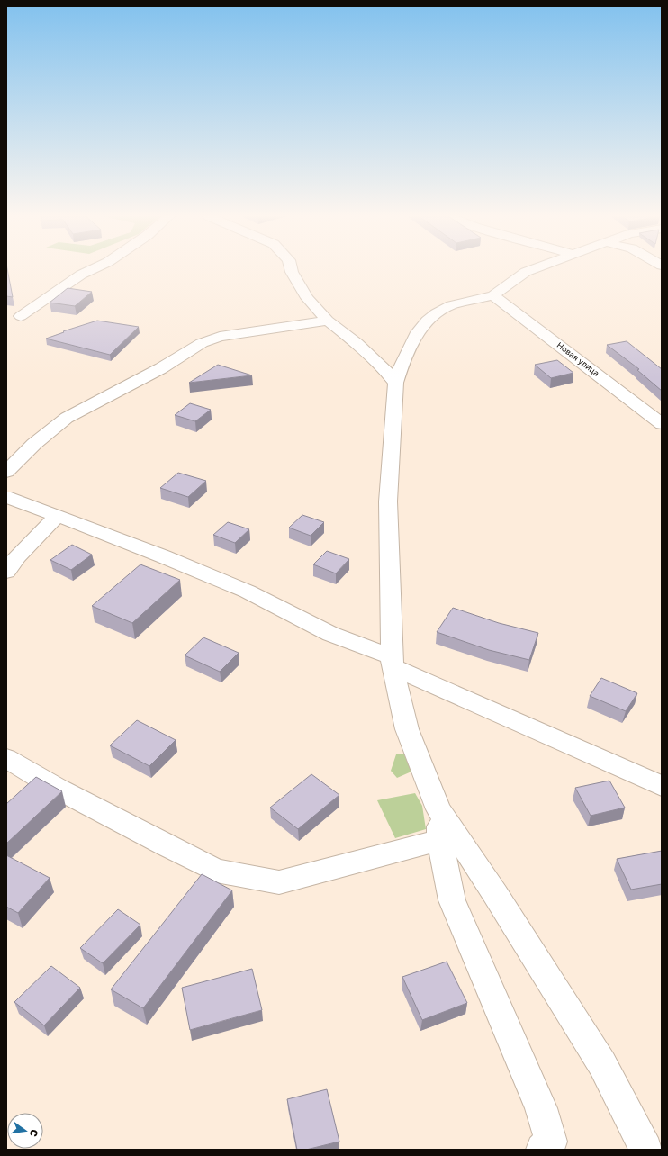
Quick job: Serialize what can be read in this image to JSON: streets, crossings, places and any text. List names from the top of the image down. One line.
{"streets":{"street":["Новая улица"]},"north":"right"}
